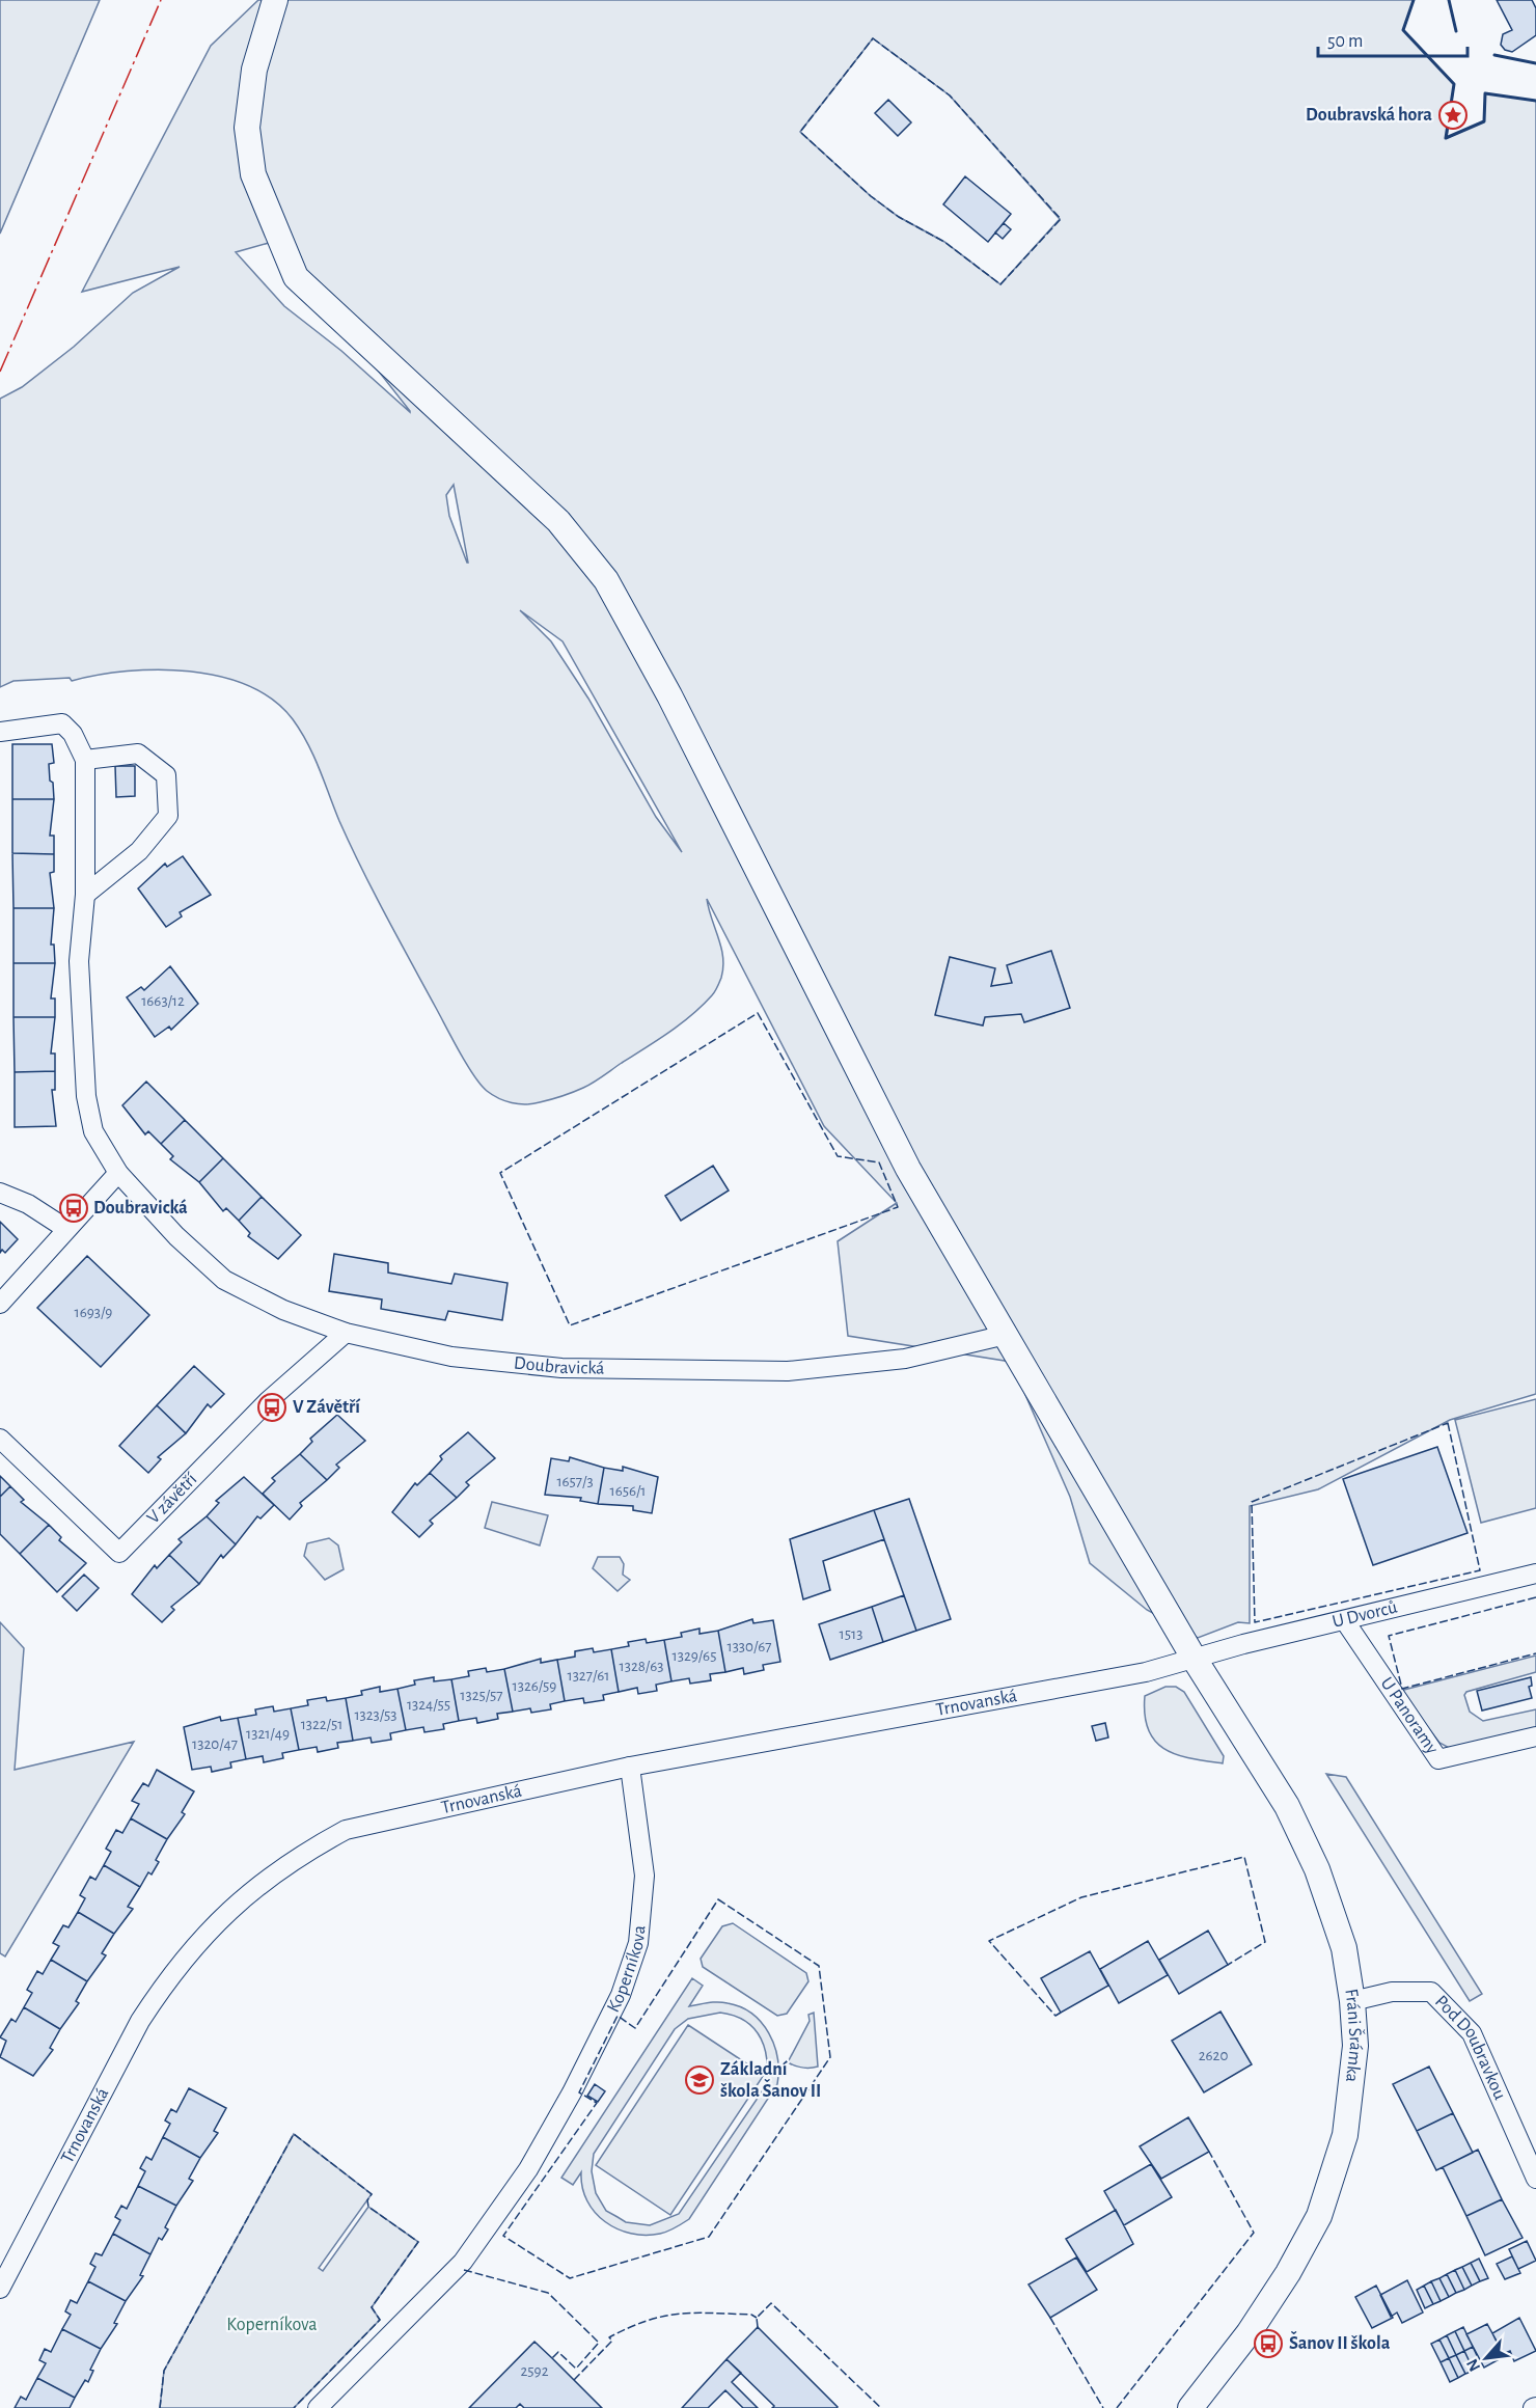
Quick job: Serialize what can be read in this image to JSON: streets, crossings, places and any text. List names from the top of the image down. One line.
{"streets":{"street":["Doubravická","V závětří","U Dvorců","Trnovanská","U Panoramy","Koperníkova","Fráni Šrámka","Pod Doubravkou"]},"crossings":[["Doubravická","V závětří"],["Doubravická","Fráni Šrámka"],["U Dvorců","Trnovanská"],["U Dvorců","U Panoramy"],["U Dvorců","Fráni Šrámka"],["Trnovanská","Koperníkova"],["Trnovanská","Fráni Šrámka"],["Fráni Šrámka","Pod Doubravkou"]],"parks":["Koperníkova"],"places":{"place":["Doubravská hora"],"bus stop":["Doubravická","V Závětří","Šanov II škola"],"school or university":["Základní škola Šanov II"]},"house_numbers":["1663/12","1693/9","1657/3","1656/1","1513","1330/67","1329/65","1328/63","1327/61","1326/59","1325/57","1324/55","1323/53","1322/51","1321/49","1320/47","2620","2592"],"scale_bar":"50 m","north":"bottom left"}
